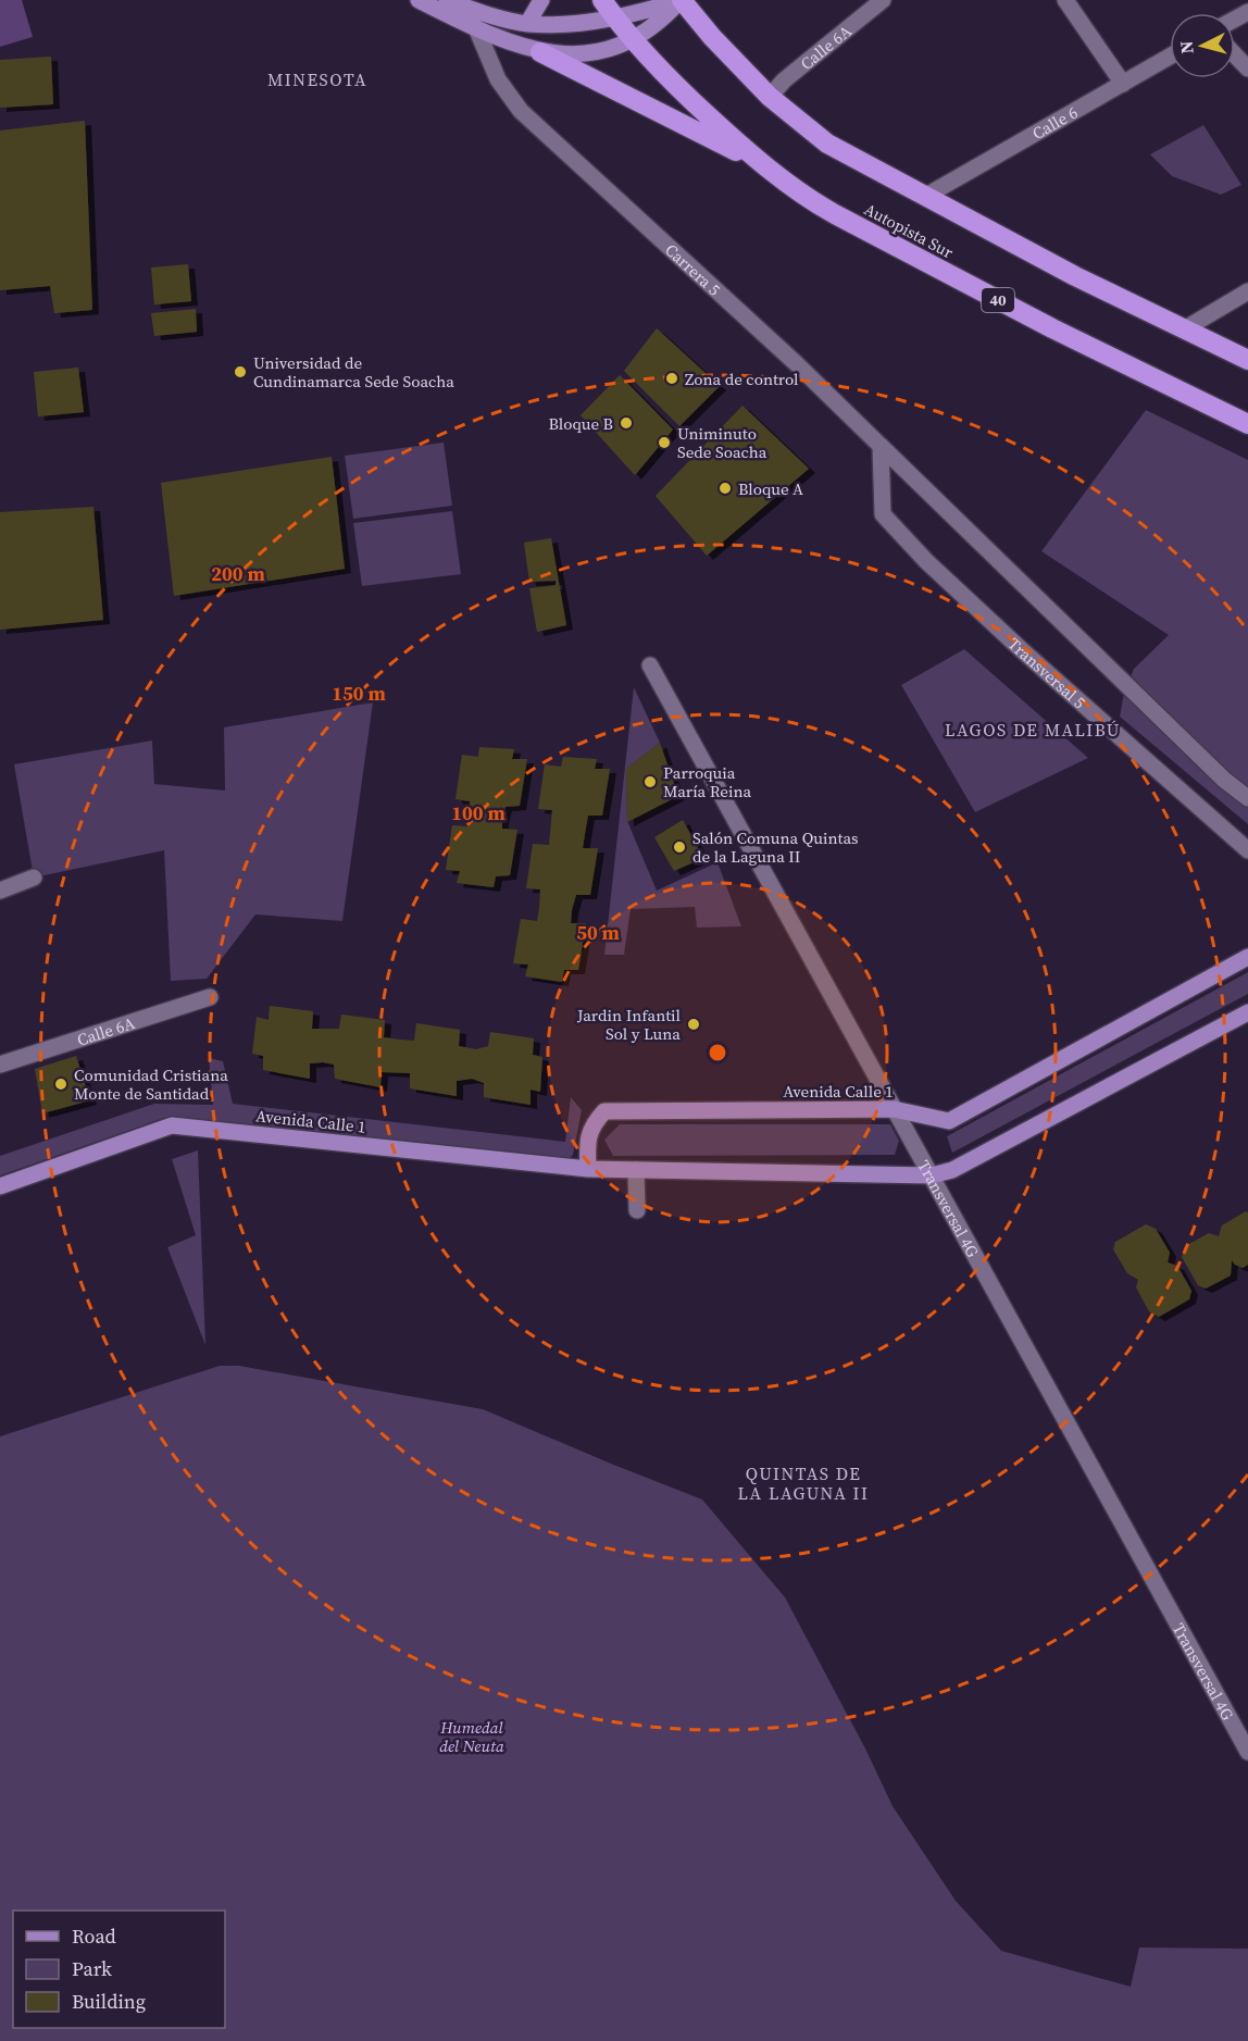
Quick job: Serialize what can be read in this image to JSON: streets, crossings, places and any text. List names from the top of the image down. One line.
{"streets":{"highway":["Autopista Sur","40"],"main road":["Avenida Calle 1"],"street":["Calle 6A","Calle 6","Carrera 5","Transversal 5","Transversal 4G"]},"crossings":[["Carrera 5","Transversal 5"],["Avenida Calle 1","Transversal 4G"]],"districts":["MINESOTA","LAGOS DE MALIBÚ","QUINTAS DE LA LAGUNA II"],"parks":["Humedal del Neuta"],"places":["Universidad de Cundinamarca Sede Soacha","Zona de control","Bloque B","Uniminuto Sede Soacha","Bloque A","Parroquia María Reina","Salón Comuna Quintas de la Laguna II","Jardin Infantil Sol y Luna","Comunidad Cristiana Monte de Santidad"],"legend":["Road","Park","Building"],"north":"left","rings":["200 m","150 m","100 m","50 m"]}
